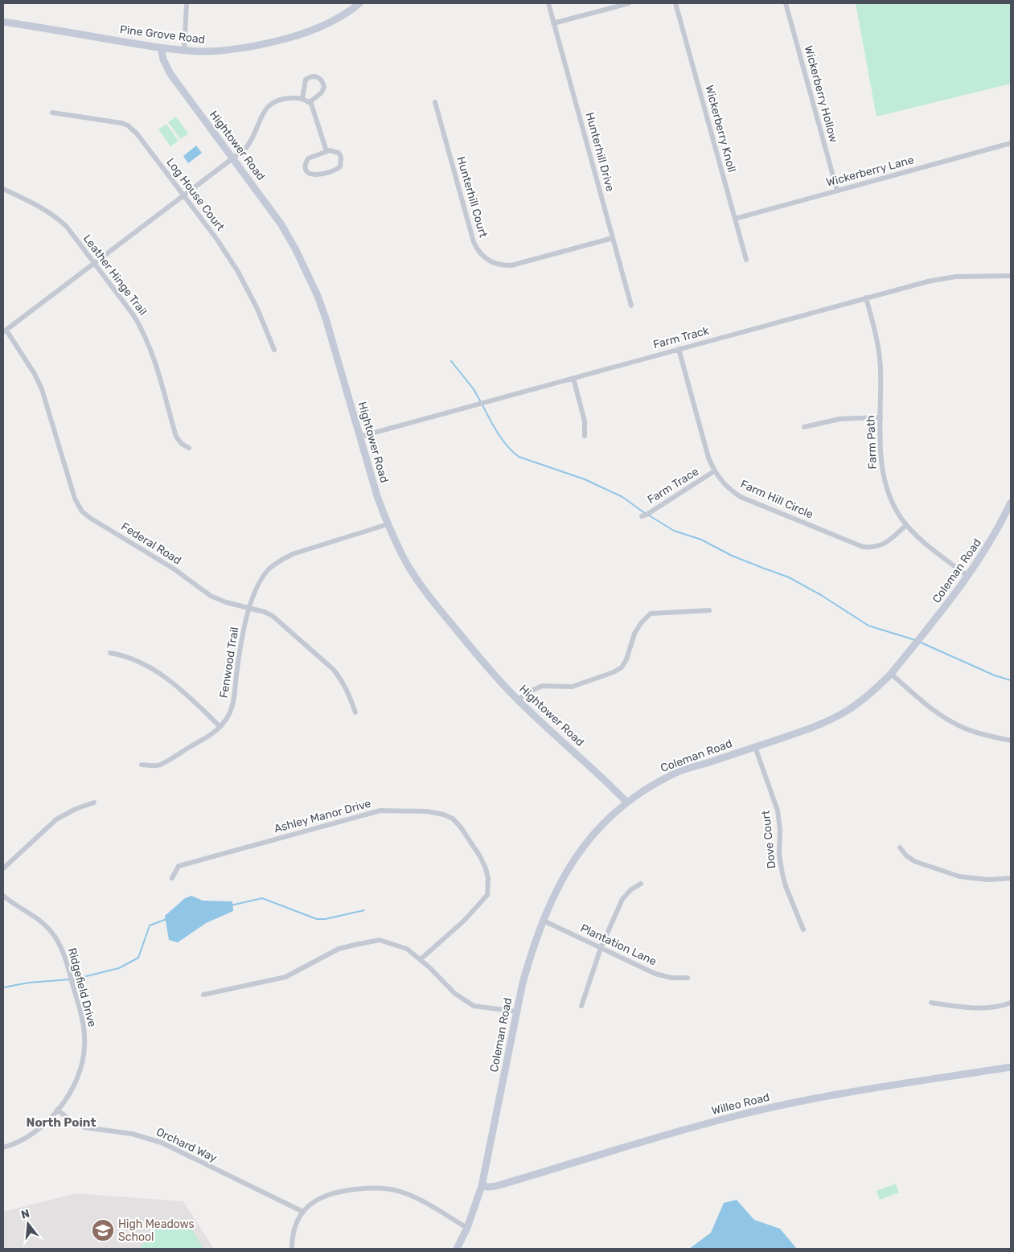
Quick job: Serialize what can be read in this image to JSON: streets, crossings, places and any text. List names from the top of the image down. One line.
{"streets":{"street":["Pine Grove Road","Wickerberry Hollow","Wickerberry Knoll","Hightower Road","Hunterhill Drive","Wickerberry Lane","Log House Court","Hunterhill Court","Leather Hinge Trail","Farm Track","Farm Path","Farm Trace","Farm Hill Circle","Federal Road","Coleman Road","Fenwood Trail","Ashley Manor Drive","Dove Court","Plantation Lane","Ridgefield Drive","Willeo Road","Orchard Way"]},"crossings":[["Pine Grove Road","Hightower Road"],["Wickerberry Hollow","Wickerberry Lane"],["Wickerberry Knoll","Wickerberry Lane"],["Hightower Road","Farm Track"],["Hightower Road","Coleman Road"],["Hightower Road","Fenwood Trail"],["Hunterhill Drive","Hunterhill Court"],["Farm Track","Farm Path"],["Farm Track","Farm Hill Circle"],["Farm Path","Farm Hill Circle"],["Farm Path","Coleman Road"],["Farm Trace","Farm Hill Circle"],["Federal Road","Fenwood Trail"],["Coleman Road","Dove Court"],["Coleman Road","Plantation Lane"],["Coleman Road","Willeo Road"],["Ridgefield Drive","Orchard Way"]],"districts":["North Point"],"places":{"school or university":["High Meadows School"]},"north":"top"}
